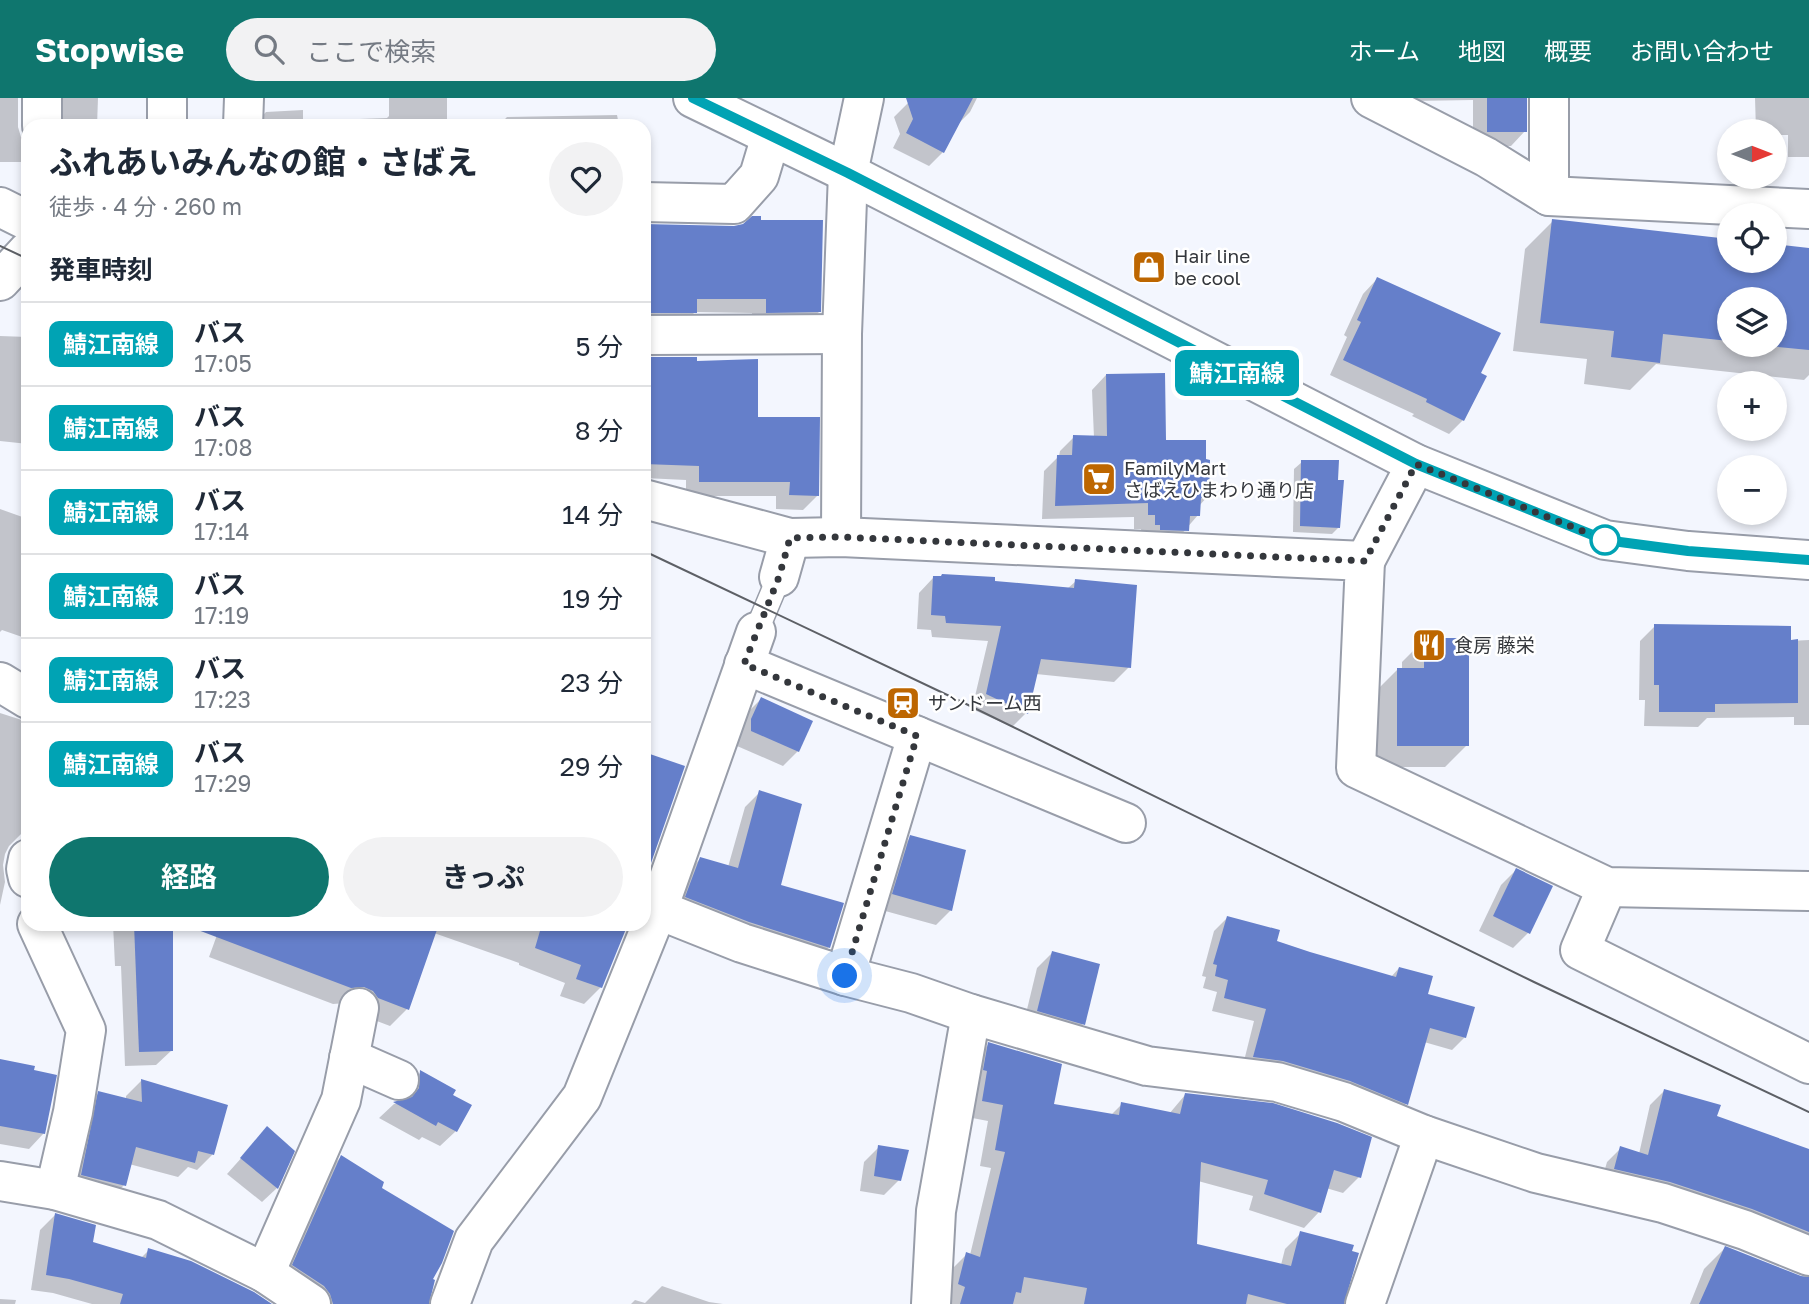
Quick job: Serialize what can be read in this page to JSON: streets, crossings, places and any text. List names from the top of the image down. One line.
{"places":{"shop":["Hair line be cool"],"supermarket":["FamilyMart さばえひまわり通り店"],"restaurant":["食房 藤栄"],"station":["サンドーム西"]},"lines":["bus line 鯖江南線"],"north":"right","page":{"header":"Stopwise","search":"ここで検索","nav":["ホーム","地図","概要","お問い合わせ"],"on_map":"鯖江南線","map_buttons":["+","−"],"heading":[["ふれあいみんなの館・さばえ","徒歩 · 4 分 · 260 m"],"発車時刻"],"list":[{"mark":"鯖江南線","name":"バス","note":"17:05","value":"5 分"},{"mark":"鯖江南線","name":"バス","note":"17:08","value":"8 分"},{"mark":"鯖江南線","name":"バス","note":"17:14","value":"14 分"},{"mark":"鯖江南線","name":"バス","note":"17:19","value":"19 分"},{"mark":"鯖江南線","name":"バス","note":"17:23","value":"23 分"},{"mark":"鯖江南線","name":"バス","note":"17:29","value":"29 分"}],"buttons":["経路","きっぷ"]}}
